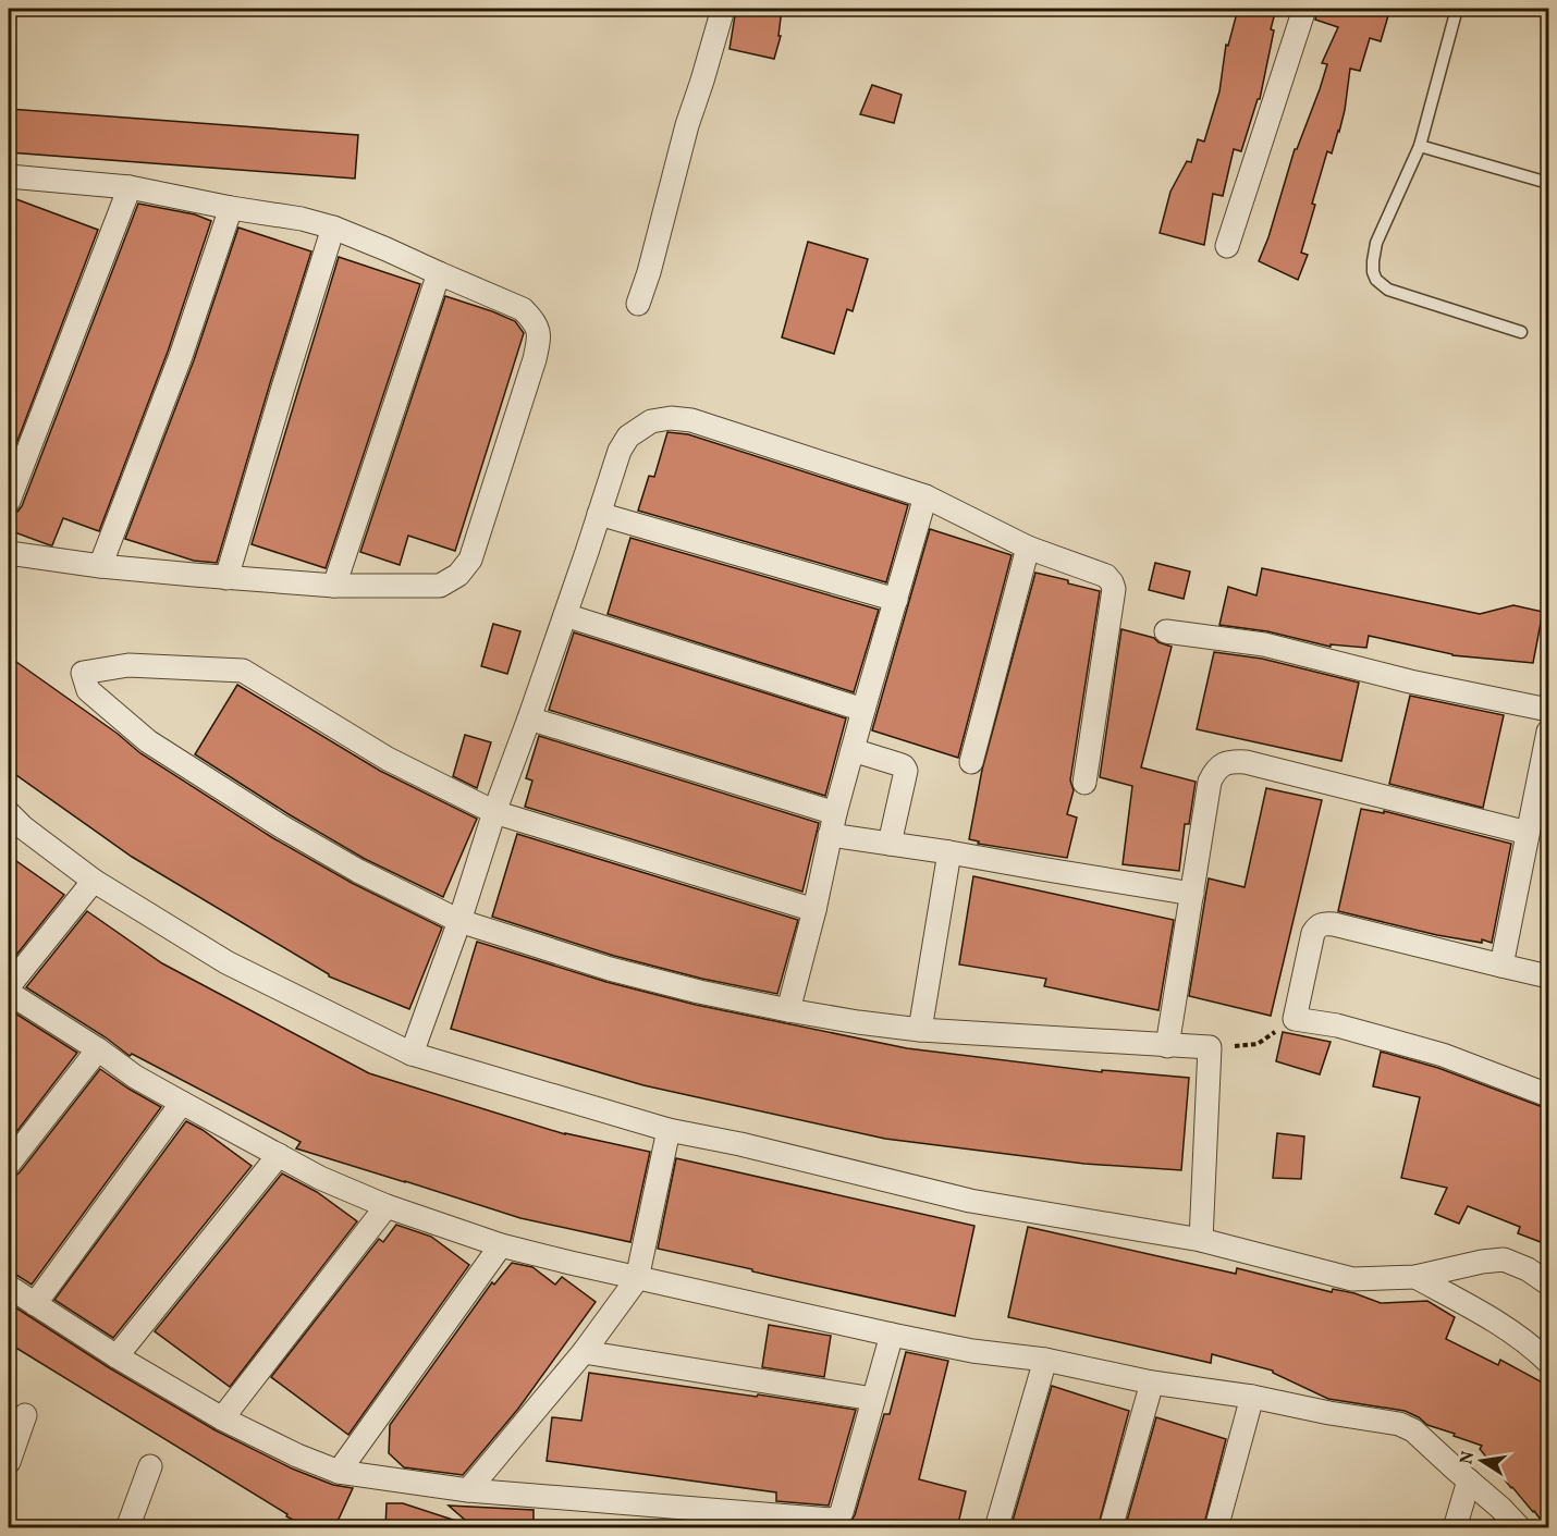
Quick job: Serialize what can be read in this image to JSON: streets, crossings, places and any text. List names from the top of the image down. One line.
{"north":"left"}
